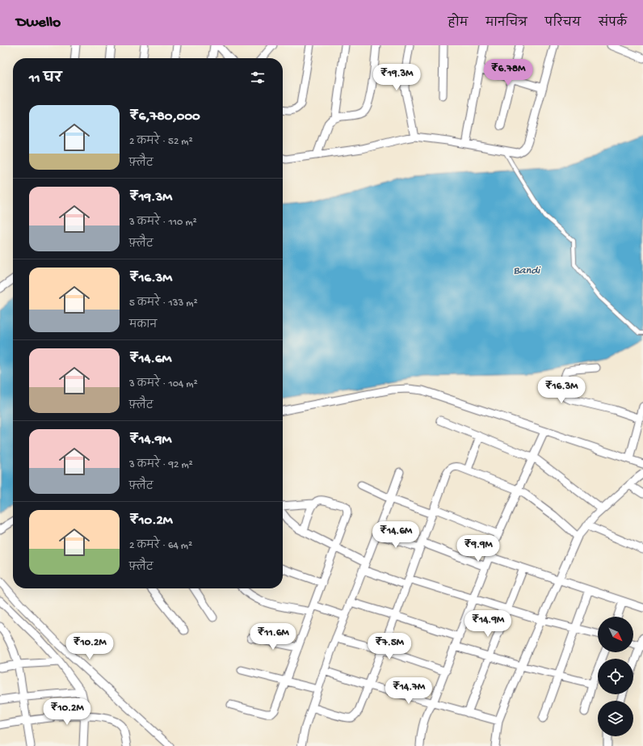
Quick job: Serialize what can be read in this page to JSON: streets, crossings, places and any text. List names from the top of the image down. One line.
{"water":["Bandi"],"north":"bottom right","page":{"header":"Dwello","nav":["होम","मानचित्र","परिचय","संपर्क"],"heading":"11 घर","price":["₹6.78M","₹19.3M","₹16.3M","₹14.6M","₹9.9M","₹14.9M","₹11.6M","₹10.2M","₹7.5M","₹14.7M","₹10.2M"],"list":[{"name":"₹6,780,000","note":"2 कमरे · 52 m² · फ़्लैट"},{"name":"₹19.3M","note":"3 कमरे · 110 m² · फ़्लैट"},{"name":"₹16.3M","note":"5 कमरे · 133 m² · मकान"},{"name":"₹14.6M","note":"3 कमरे · 104 m² · फ़्लैट"},{"name":"₹14.9M","note":"3 कमरे · 92 m² · फ़्लैट"},{"name":"₹10.2M","note":"2 कमरे · 64 m² · फ़्लैट"}]}}
